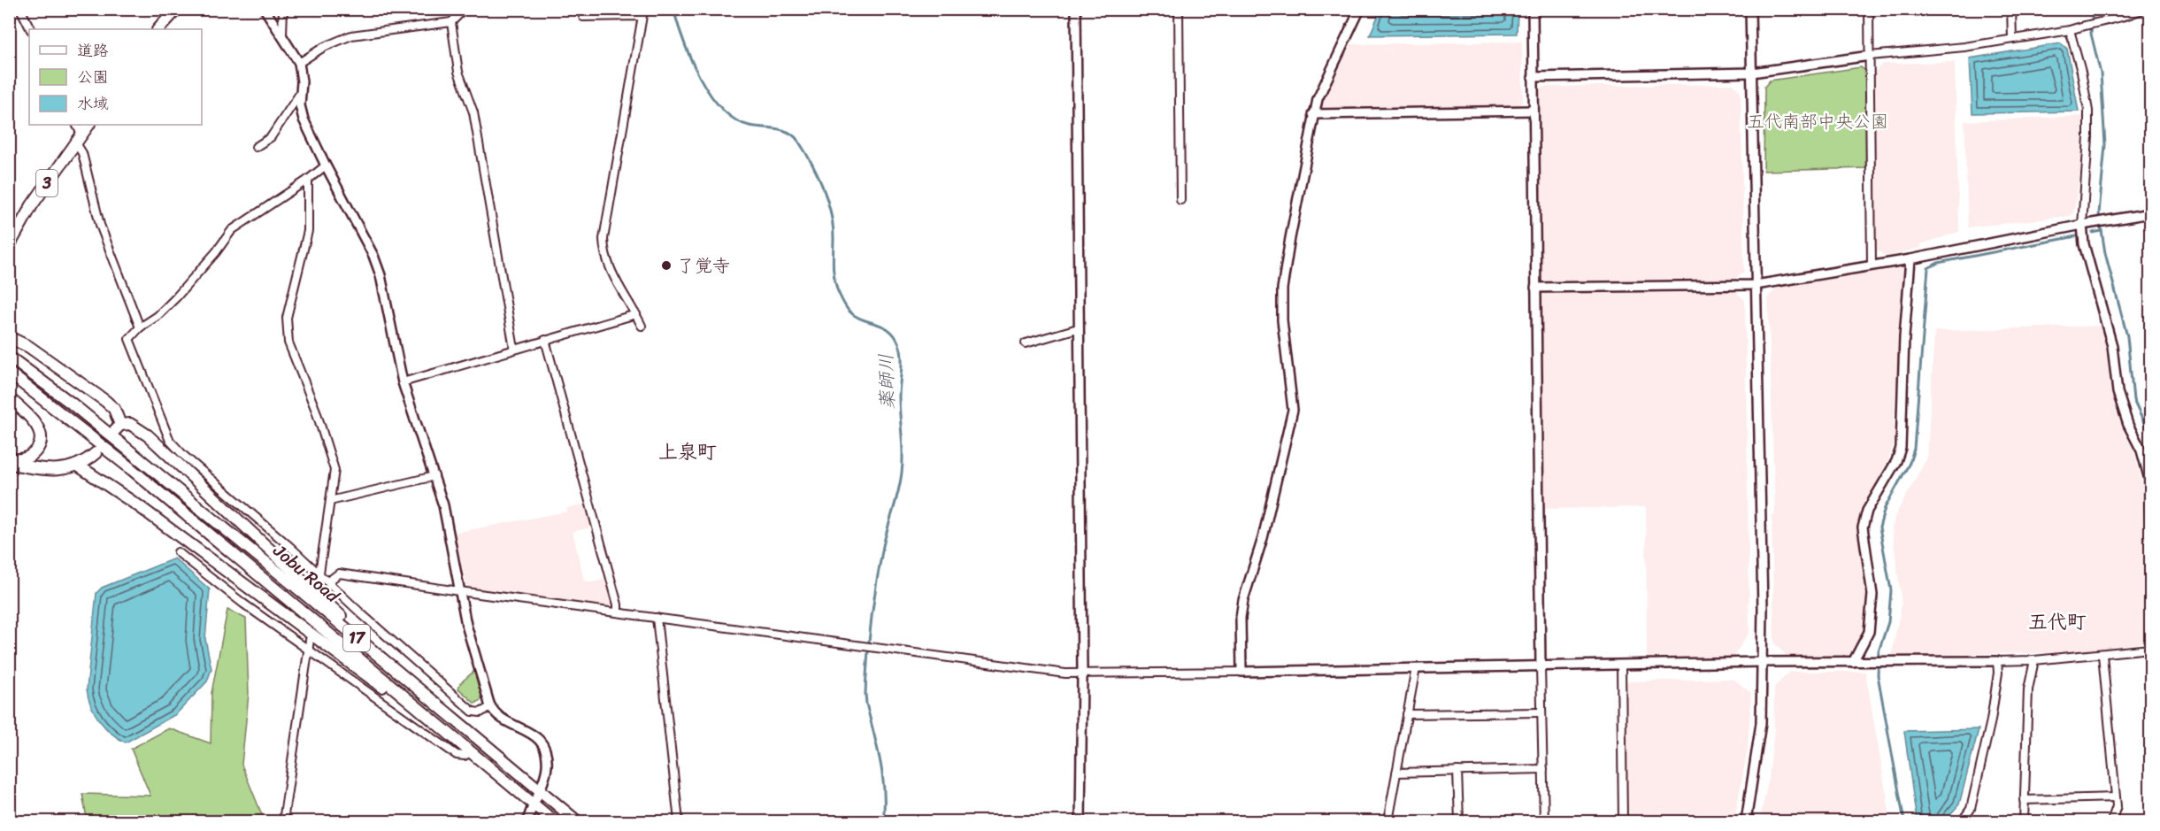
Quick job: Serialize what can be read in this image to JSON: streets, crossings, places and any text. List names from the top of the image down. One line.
{"streets":{"main road":["3","Jobu Road","17"]},"districts":["上泉町","五代町"],"water":["薬師川"],"parks":["五代南部中央公園"],"places":["了覚寺"],"legend":["道路","公園","水域"]}
